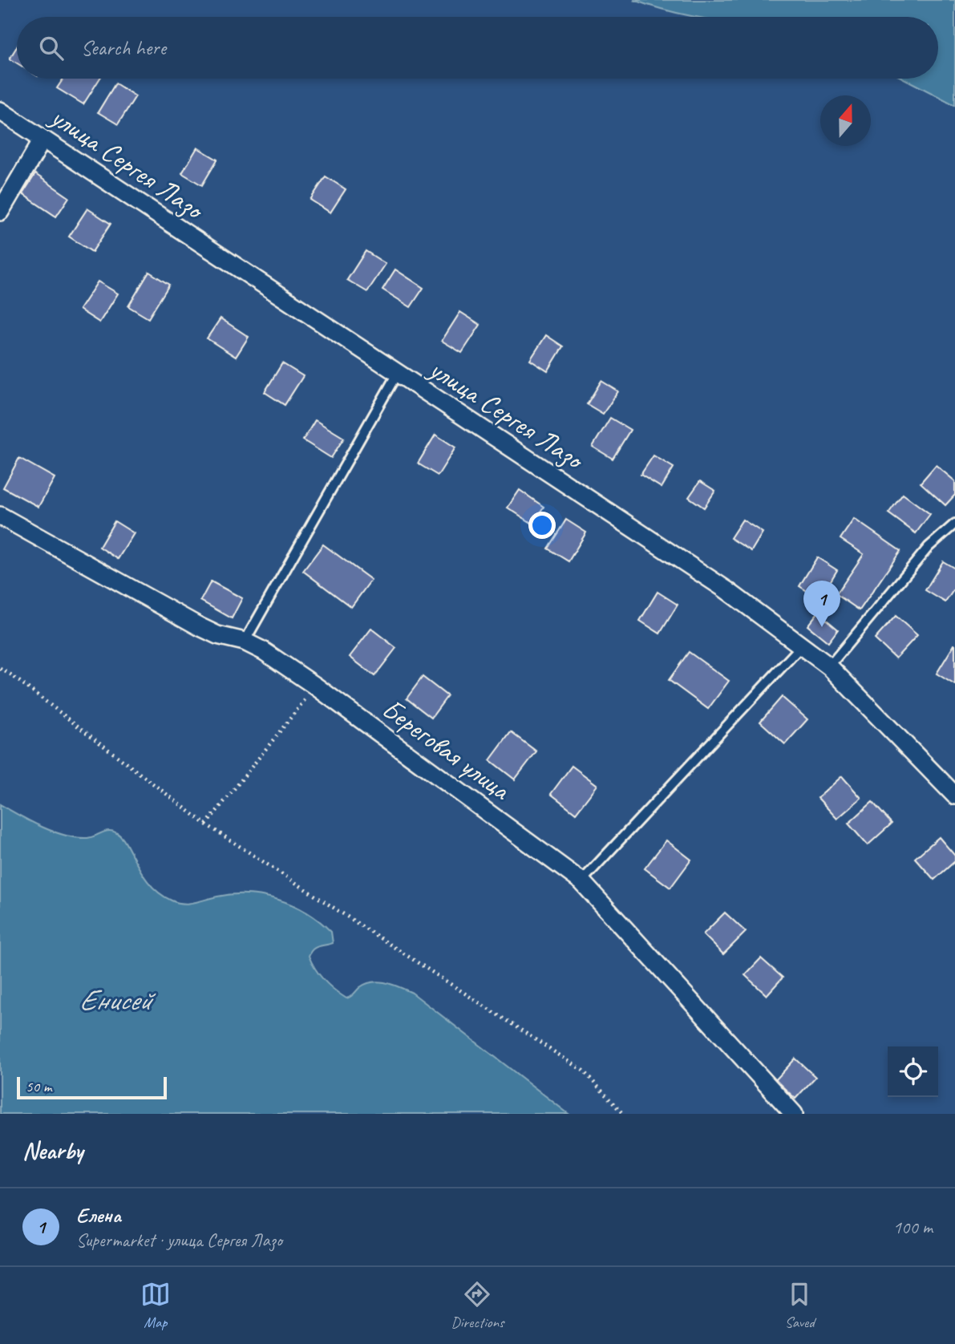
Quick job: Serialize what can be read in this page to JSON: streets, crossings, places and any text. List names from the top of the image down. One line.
{"streets":{"street":["улица Сергея Лазо","Береговая улица"]},"water":["Енисей"],"scale_bar":"50 m","north":"top","page":{"search":"Search here","pins":"1","scale":"50 m","heading":"Nearby","list":[{"mark":"1","name":"Елена","note":"Supermarket · улица Сергея Лазо","value":"100 m"}],"nav":["Map","Directions","Saved"]}}
